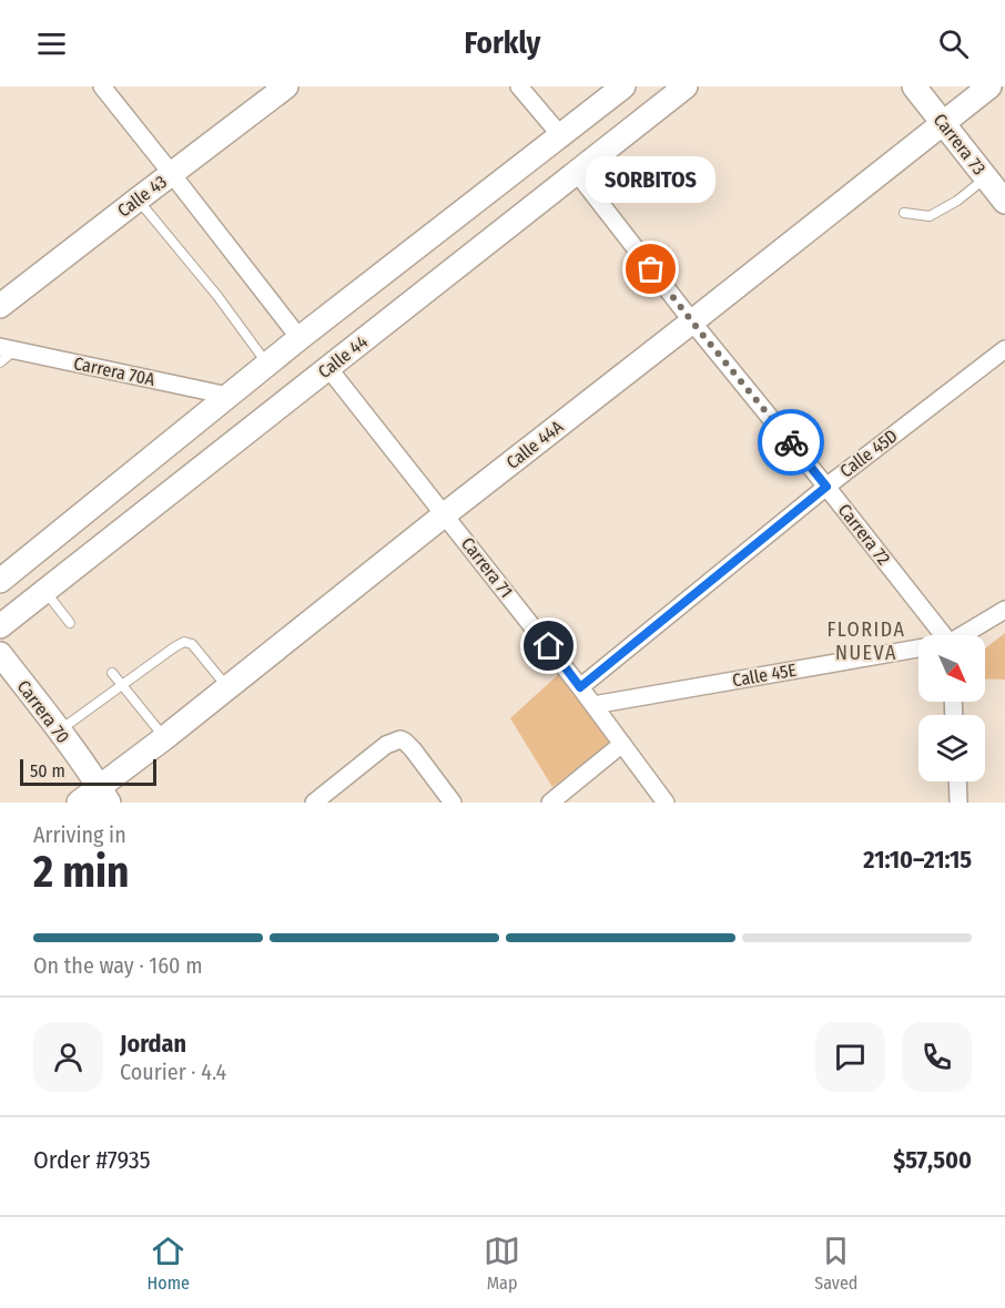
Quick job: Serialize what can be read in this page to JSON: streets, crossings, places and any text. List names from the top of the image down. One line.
{"streets":{"street":["Carrera 73","Calle 43","Calle 44","Carrera 70A","Calle 44A","Calle 45D","Carrera 72","Carrera 71","Calle 45E","Carrera 70"]},"crossings":[["Carrera 73","Calle 44A"],["Calle 44","Carrera 72"],["Calle 44","Carrera 71"],["Calle 44A","Carrera 72"],["Calle 44A","Carrera 71"],["Calle 44A","Carrera 70"],["Calle 45D","Carrera 72"],["Calle 45D","Carrera 71"],["Carrera 71","Calle 45E"]],"districts":["FLORIDA NUEVA"],"places":["SORBITOS"],"scale_bar":"50 m","north":"bottom right","page":{"header":"Forkly","bubble":"SORBITOS","scale":"50 m","heading":["2 min","Arriving in","21:10–21:15"],"panel":["Jordan","Courier · 4.4","Order #7935","$57,500"],"bar":"On the way · 160 m","tabs":["Home","Map","Saved"]}}
